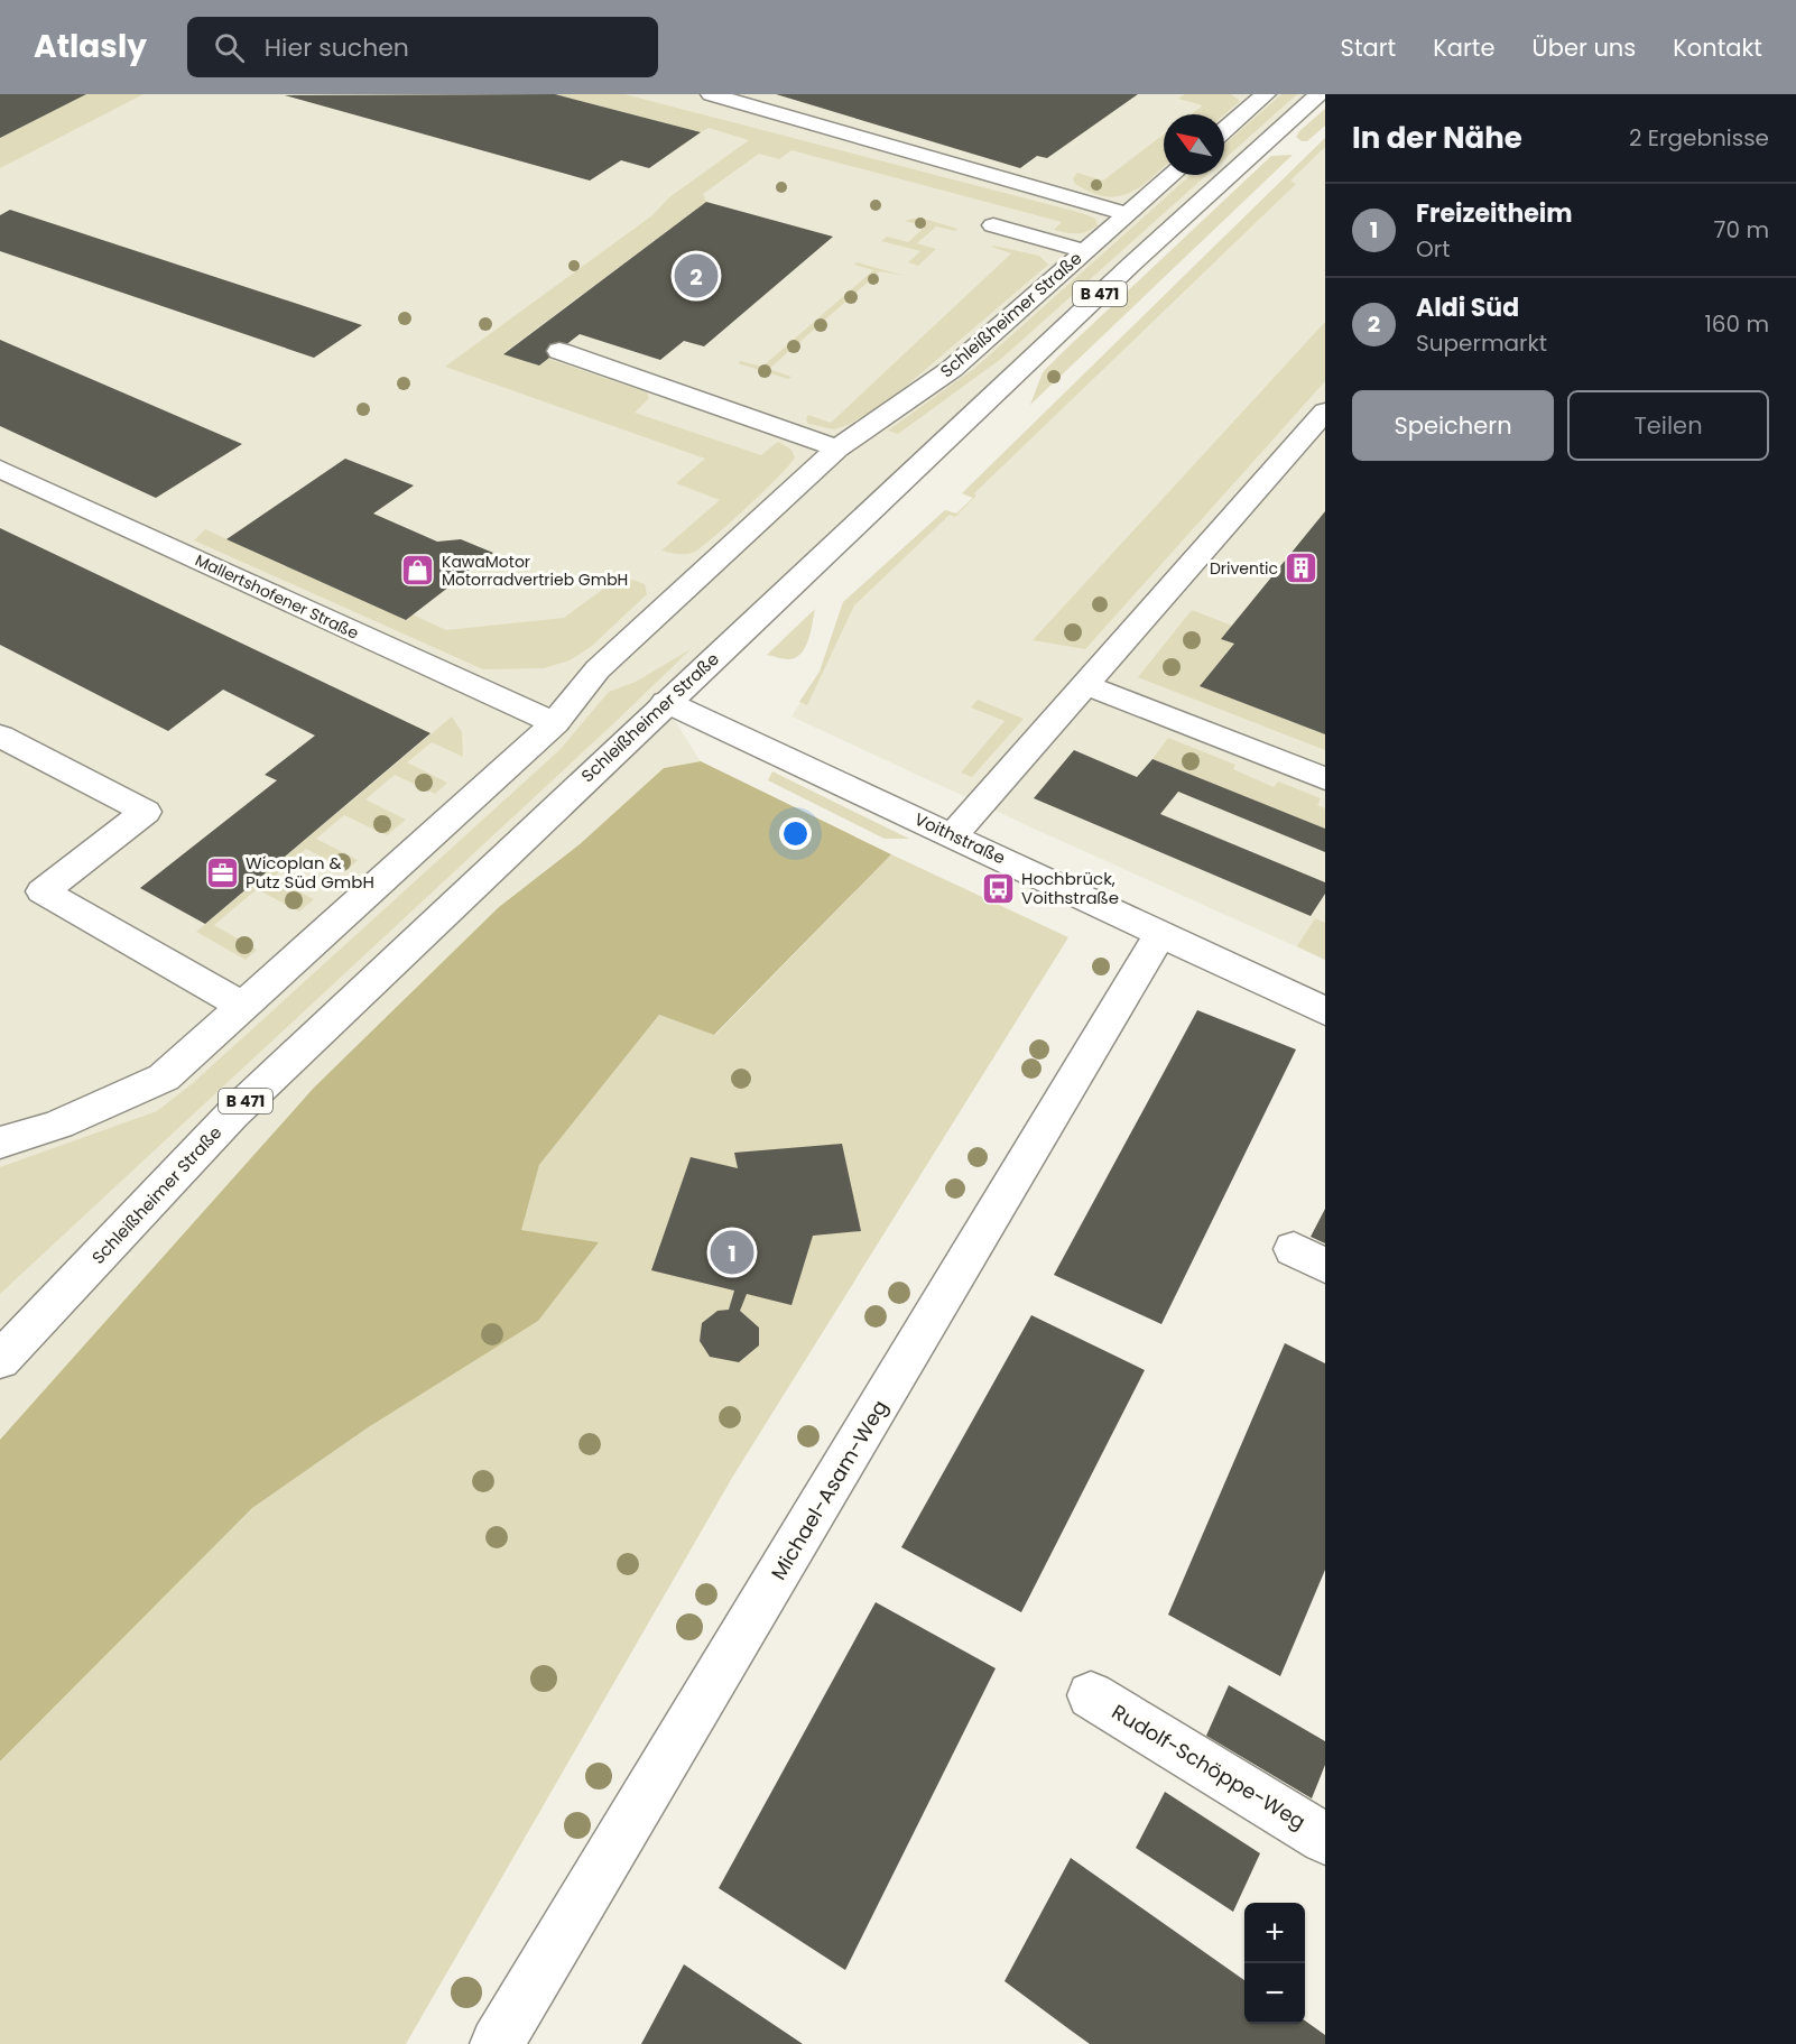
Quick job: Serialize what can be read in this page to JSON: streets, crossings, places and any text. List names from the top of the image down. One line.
{"streets":{"street":["B 471","Schleißheimer Straße","Mallertshofener Straße","Voithstraße","Michael-Asam-Weg","Rudolf-Schöppe-Weg"]},"crossings":[["Schleißheimer Straße","Mallertshofener Straße"],["Schleißheimer Straße","Voithstraße"],["Voithstraße","Michael-Asam-Weg"]],"places":{"building":["Driventic"],"shop":["KawaMotor Motorradvertrieb GmbH"],"office":["Wicoplan & Putz Süd GmbH"],"bus stop":["Hochbrück, Voithstraße"]},"north":"top left","page":{"header":"Atlasly","search":"Hier suchen","nav":["Start","Karte","Über uns","Kontakt"],"heading":["In der Nähe","2 Ergebnisse"],"list":[{"mark":"1","name":"Freizeitheim","note":"Ort","value":"70 m"},{"mark":"2","name":"Aldi Süd","note":"Supermarkt","value":"160 m"}],"pins":["2","1"],"buttons":["Speichern","Teilen"],"map_buttons":["+","−"]}}
